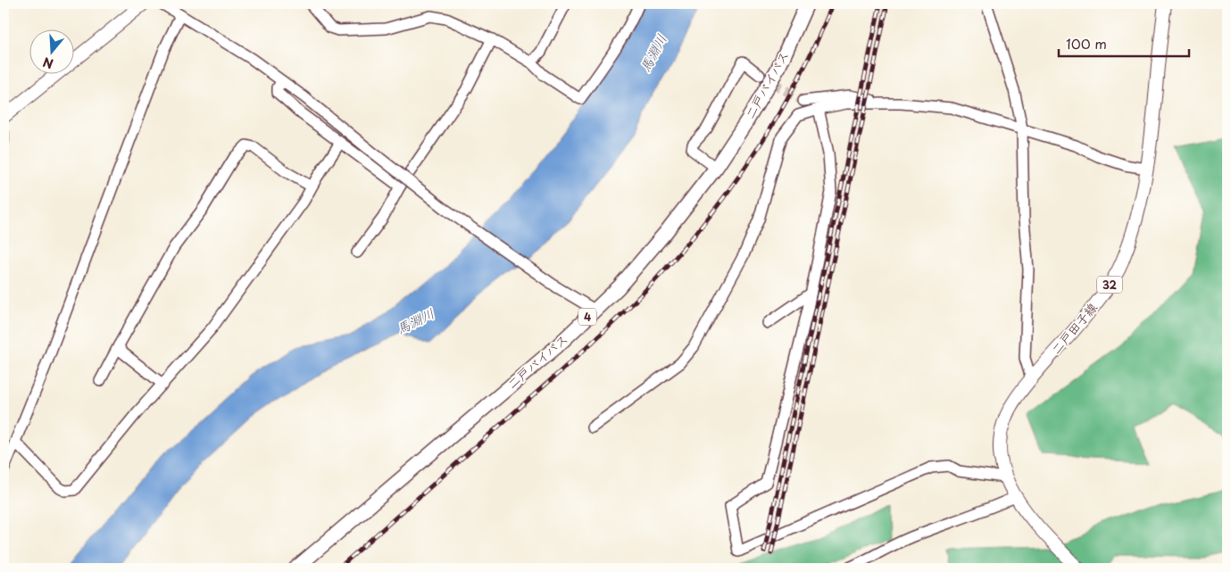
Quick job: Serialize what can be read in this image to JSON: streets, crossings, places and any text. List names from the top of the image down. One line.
{"streets":{"highway":["二戸バイパス","4"],"main road":["32","二戸田子線"]},"water":["馬淵川"],"scale_bar":"100 m","north":"bottom"}
